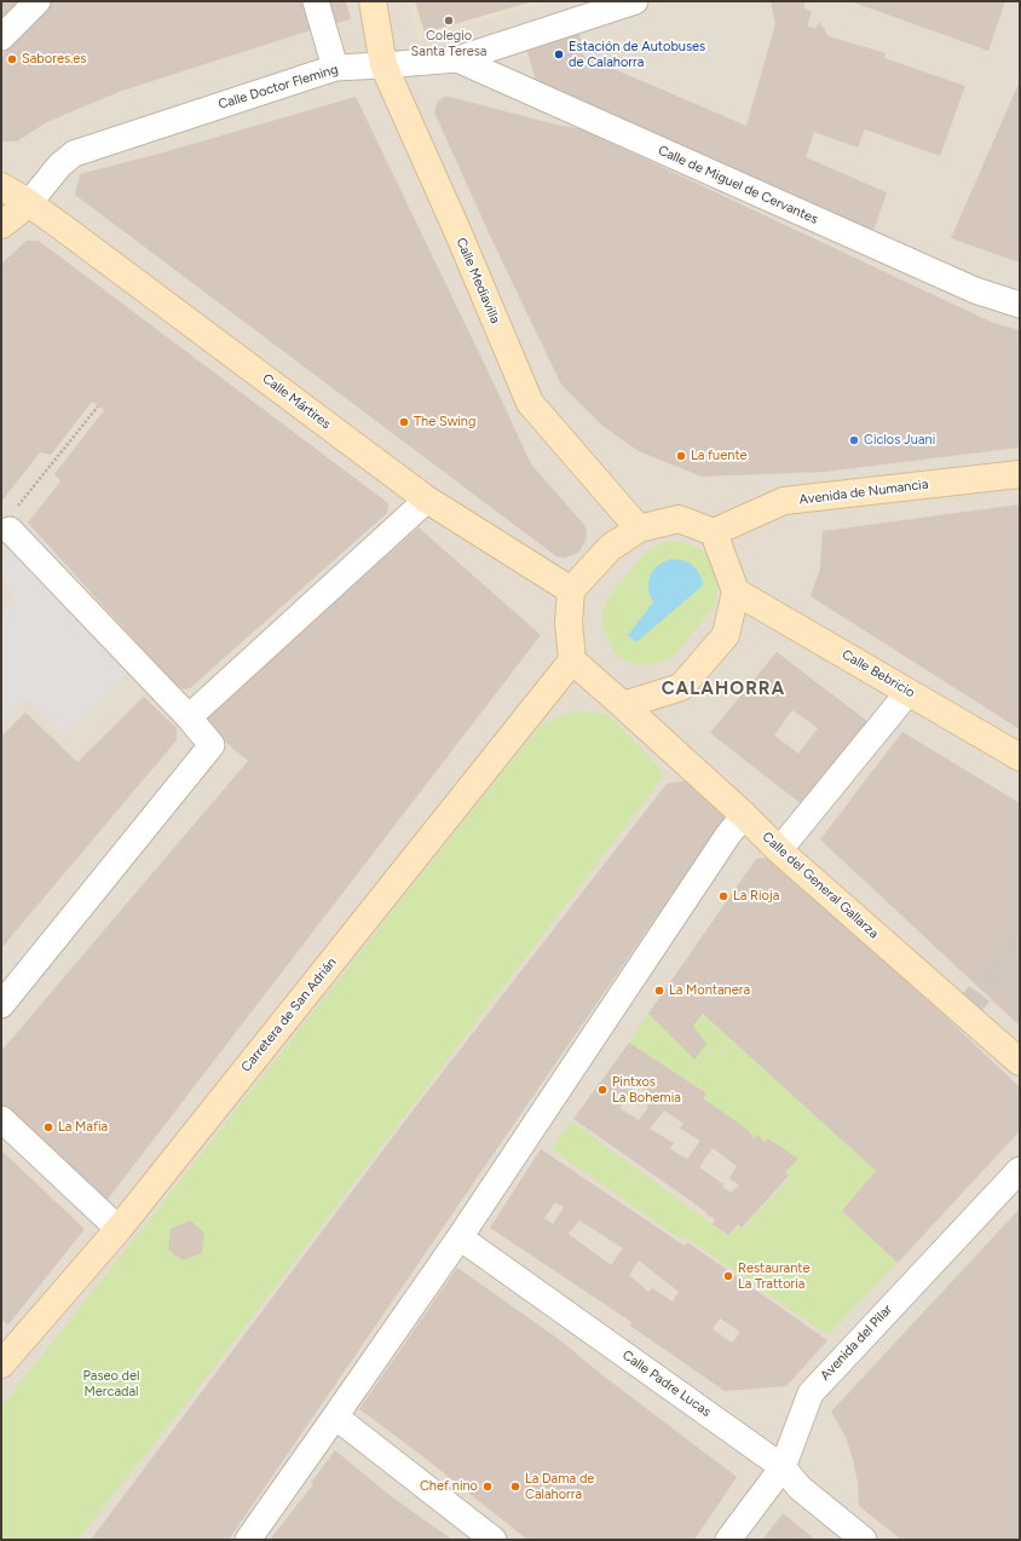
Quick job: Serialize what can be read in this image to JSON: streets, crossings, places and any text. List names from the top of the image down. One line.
{"streets":{"street":["Calle Doctor Fleming","Calle de Miguel de Cervantes","Calle Mediavilla","Calle Mártires","Avenida de Numancia","Calle Bebricio","Calle del General Gallarza","Carretera de San Adrián","Avenida del Pilar","Calle Padre Lucas"]},"crossings":[["Calle Doctor Fleming","Calle de Miguel de Cervantes"],["Calle Doctor Fleming","Calle Mediavilla"],["Calle Doctor Fleming","Calle Mártires"],["Calle del General Gallarza","Carretera de San Adrián"],["Avenida del Pilar","Calle Padre Lucas"]],"districts":["CALAHORRA"],"parks":["Paseo del Mercadal"],"places":["Colegio Santa Teresa","Estación de Autobuses de Calahorra","Sabores.es","The Swing","Ciclos Juani","La fuente","La Rioja","La Montanera","Pintxos La Bohemia","La Mafia","Restaurante La Trattoria","Chef nino","La Dama de Calahorra"]}
